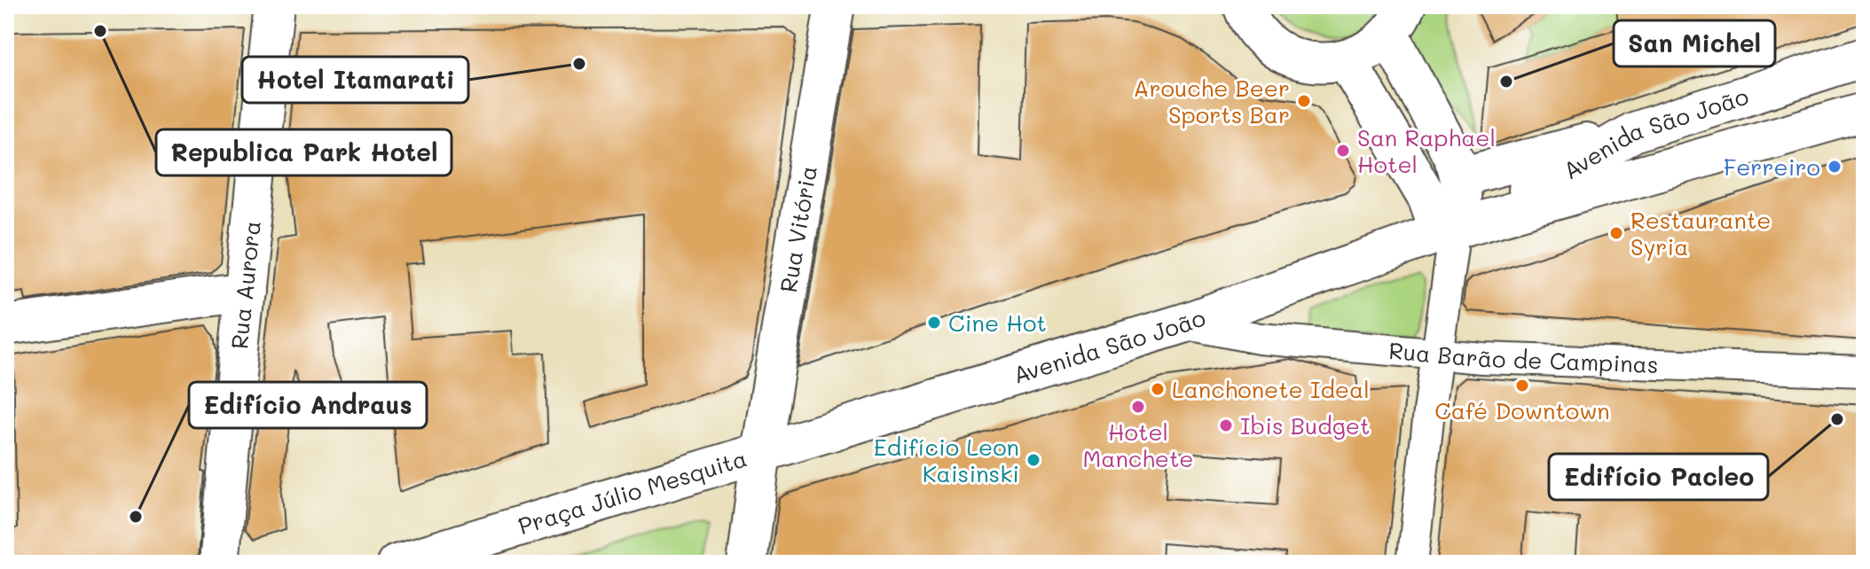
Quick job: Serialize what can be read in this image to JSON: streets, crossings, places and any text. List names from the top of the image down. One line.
{"streets":{"main road":["Avenida São João","Rua Vitória","Rua Aurora","Praça Júlio Mesquita"],"street":["Rua Barão de Campinas"]},"crossings":[["Avenida São João","Rua Vitória"],["Avenida São João","Rua Barão de Campinas"],["Avenida São João","Praça Júlio Mesquita"],["Rua Vitória","Praça Júlio Mesquita"]],"places":["Republica Park Hotel","Hotel Itamarati","San Michel","Arouche Beer Sports Bar","San Raphael Hotel","Ferreiro","Restaurante Syria","Cine Hot","Café Downtown","Lanchonete Ideal","Hotel Manchete","Edifício Pacleo","Ibis Budget","Edifício Leon Kaisinski","Edifício Andraus"]}
